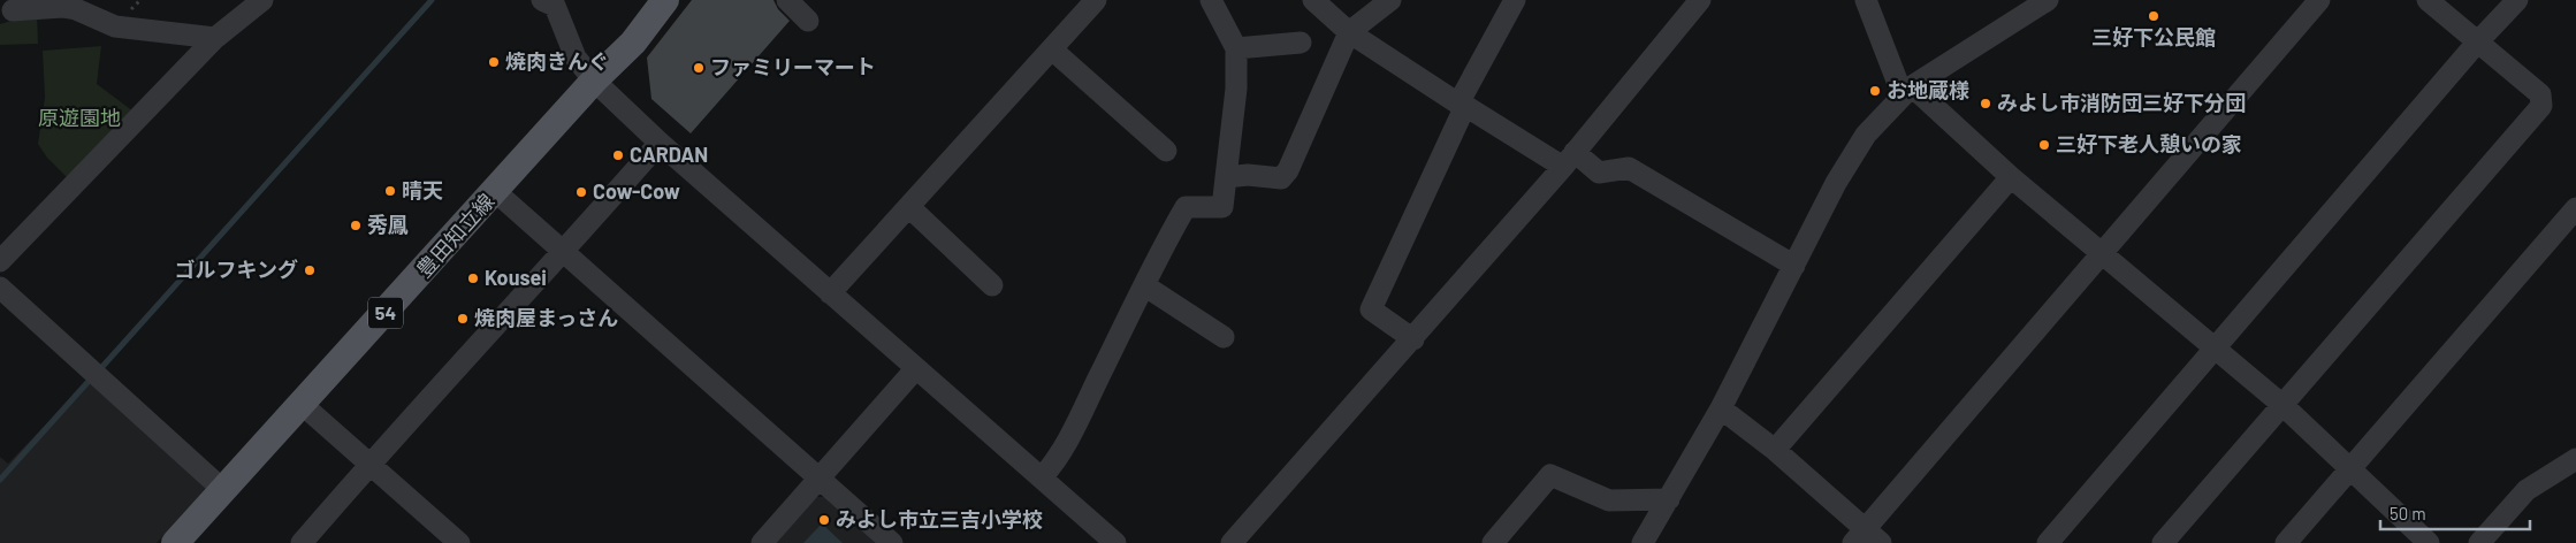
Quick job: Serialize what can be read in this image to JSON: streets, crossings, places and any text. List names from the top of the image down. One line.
{"streets":{"main road":["豊田知立線","54"]},"parks":["原遊園地"],"places":["三好下公民館","焼肉きんぐ","ファミリーマート","お地蔵様","みよし市消防団三好下分団","三好下老人憩いの家","CARDAN","晴天","Cow-Cow","秀鳳","ゴルフキング","Kousei","焼肉屋まっさん","みよし市立三吉小学校"],"scale_bar":"50 m"}
